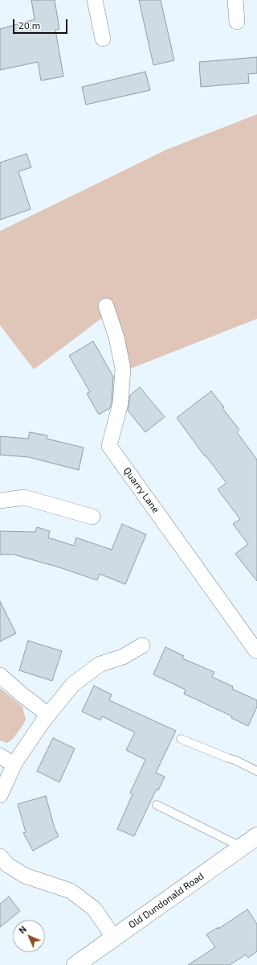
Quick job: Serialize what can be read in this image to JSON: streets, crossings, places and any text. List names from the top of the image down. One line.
{"streets":{"street":["Quarry Lane","Old Dundonald Road"]},"scale_bar":"20 m","north":"top left"}
